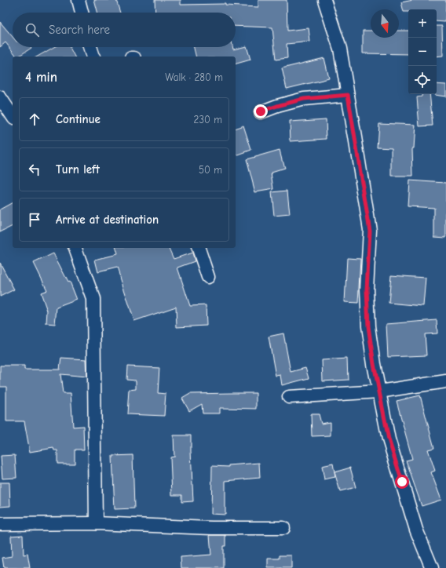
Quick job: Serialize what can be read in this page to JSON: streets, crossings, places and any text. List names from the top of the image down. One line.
{"north":"bottom","page":{"map_buttons":["+","−"],"search":"Search here","heading":["4 min","Walk · 280 m"],"list":[["Continue","230 m"],["Turn left","50 m"],"Arrive at destination"]}}
